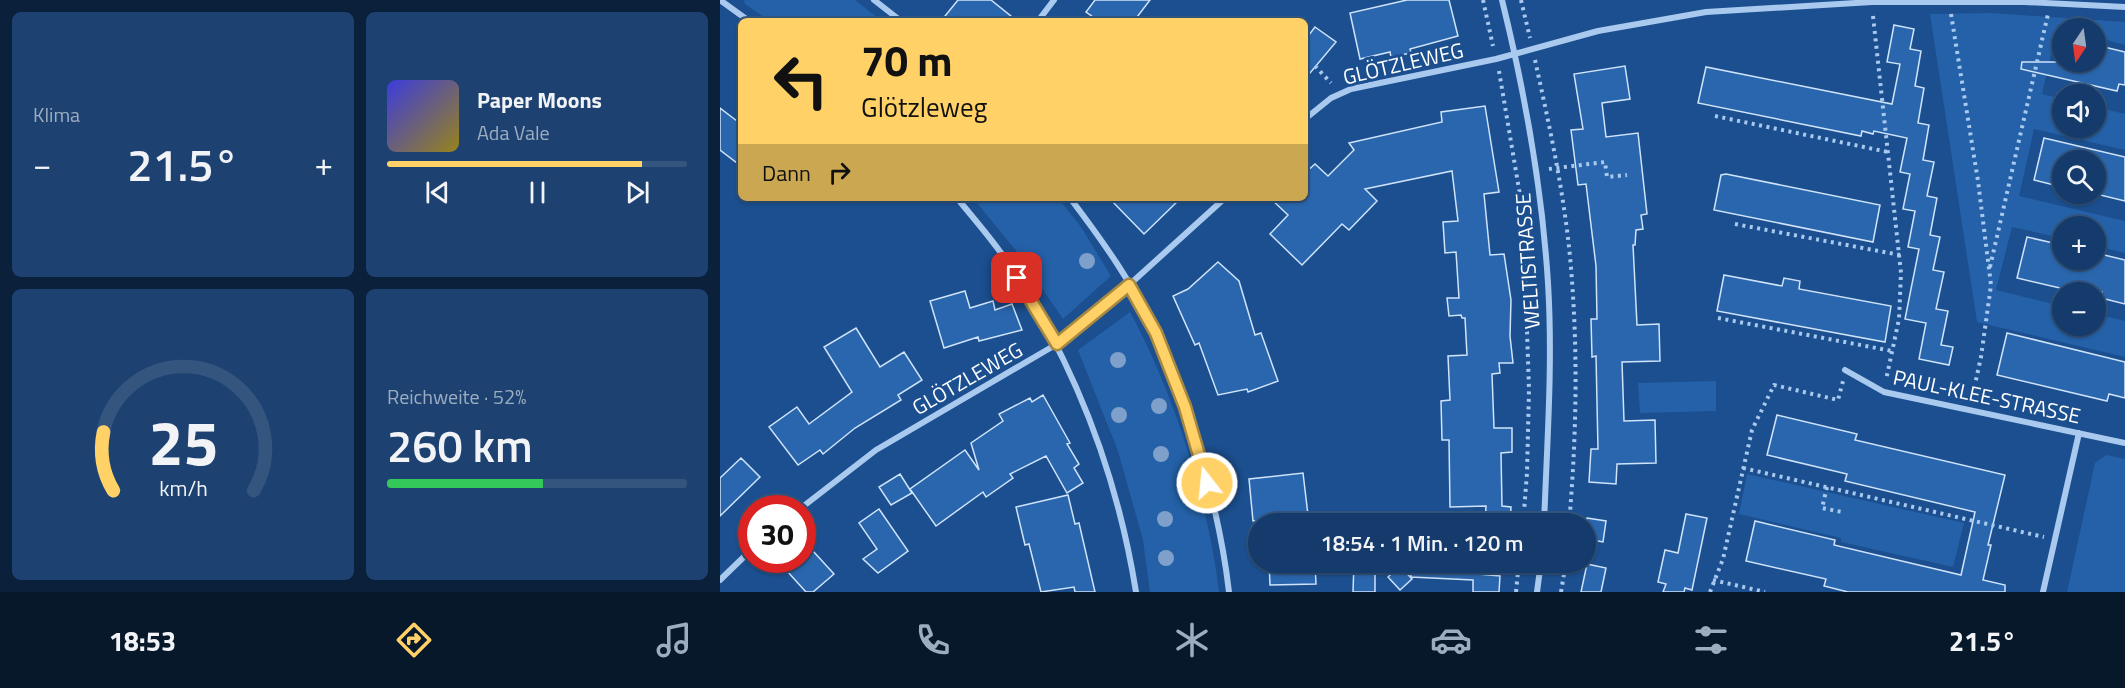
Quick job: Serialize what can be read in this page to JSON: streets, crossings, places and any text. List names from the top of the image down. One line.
{"streets":{"street":["GLÖTZLEWEG","WELTISTRASSE","PAUL-KLEE-STRASSE"]},"crossings":[["GLÖTZLEWEG","WELTISTRASSE"]],"north":"bottom","page":{"tile":["Klima",["Reichweite · 52%","260 km"]],"map_buttons":["+","−"],"turn":["70 m","Glötzleweg"],"song":["Paper Moons","Ada Vale"],"heat":["−","21.5°","+"],"then":"Dann","limit":"30","trip":"18:54 · 1 Min. · 120 m","tabs":["18:53","21.5°"],"gauge":["25","km/h"]}}
